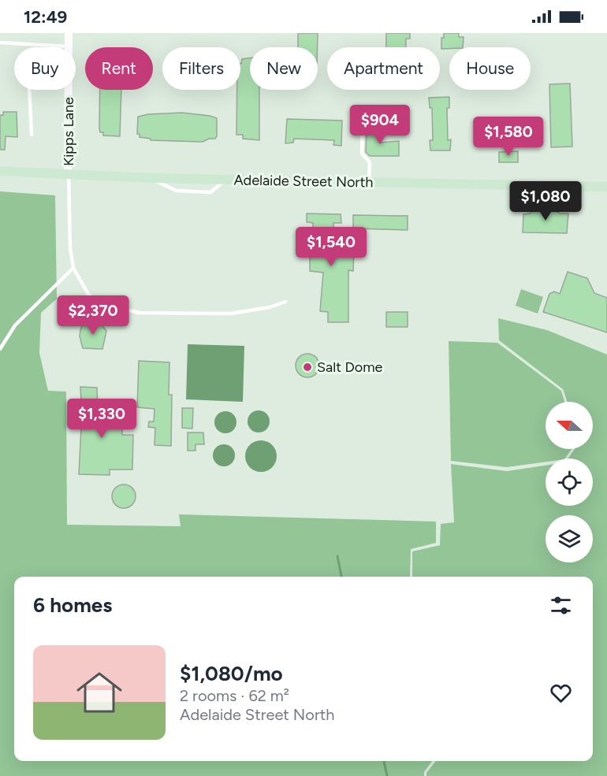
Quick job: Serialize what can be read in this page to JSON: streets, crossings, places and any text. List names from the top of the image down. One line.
{"streets":{"main road":["Adelaide Street North"],"street":["Kipps Lane"]},"crossings":[["Kipps Lane","Adelaide Street North"]],"places":["Salt Dome"],"north":"left","page":{"status":"12:49","chip":["Buy","Rent","Filters","New","Apartment","House"],"price":["$904","$1,580","$1,080","$1,540","$2,370","$1,330"],"heading":"6 homes","list":[{"name":"$1,080/mo","note":"2 rooms · 62 m² · Adelaide Street North"}]}}
